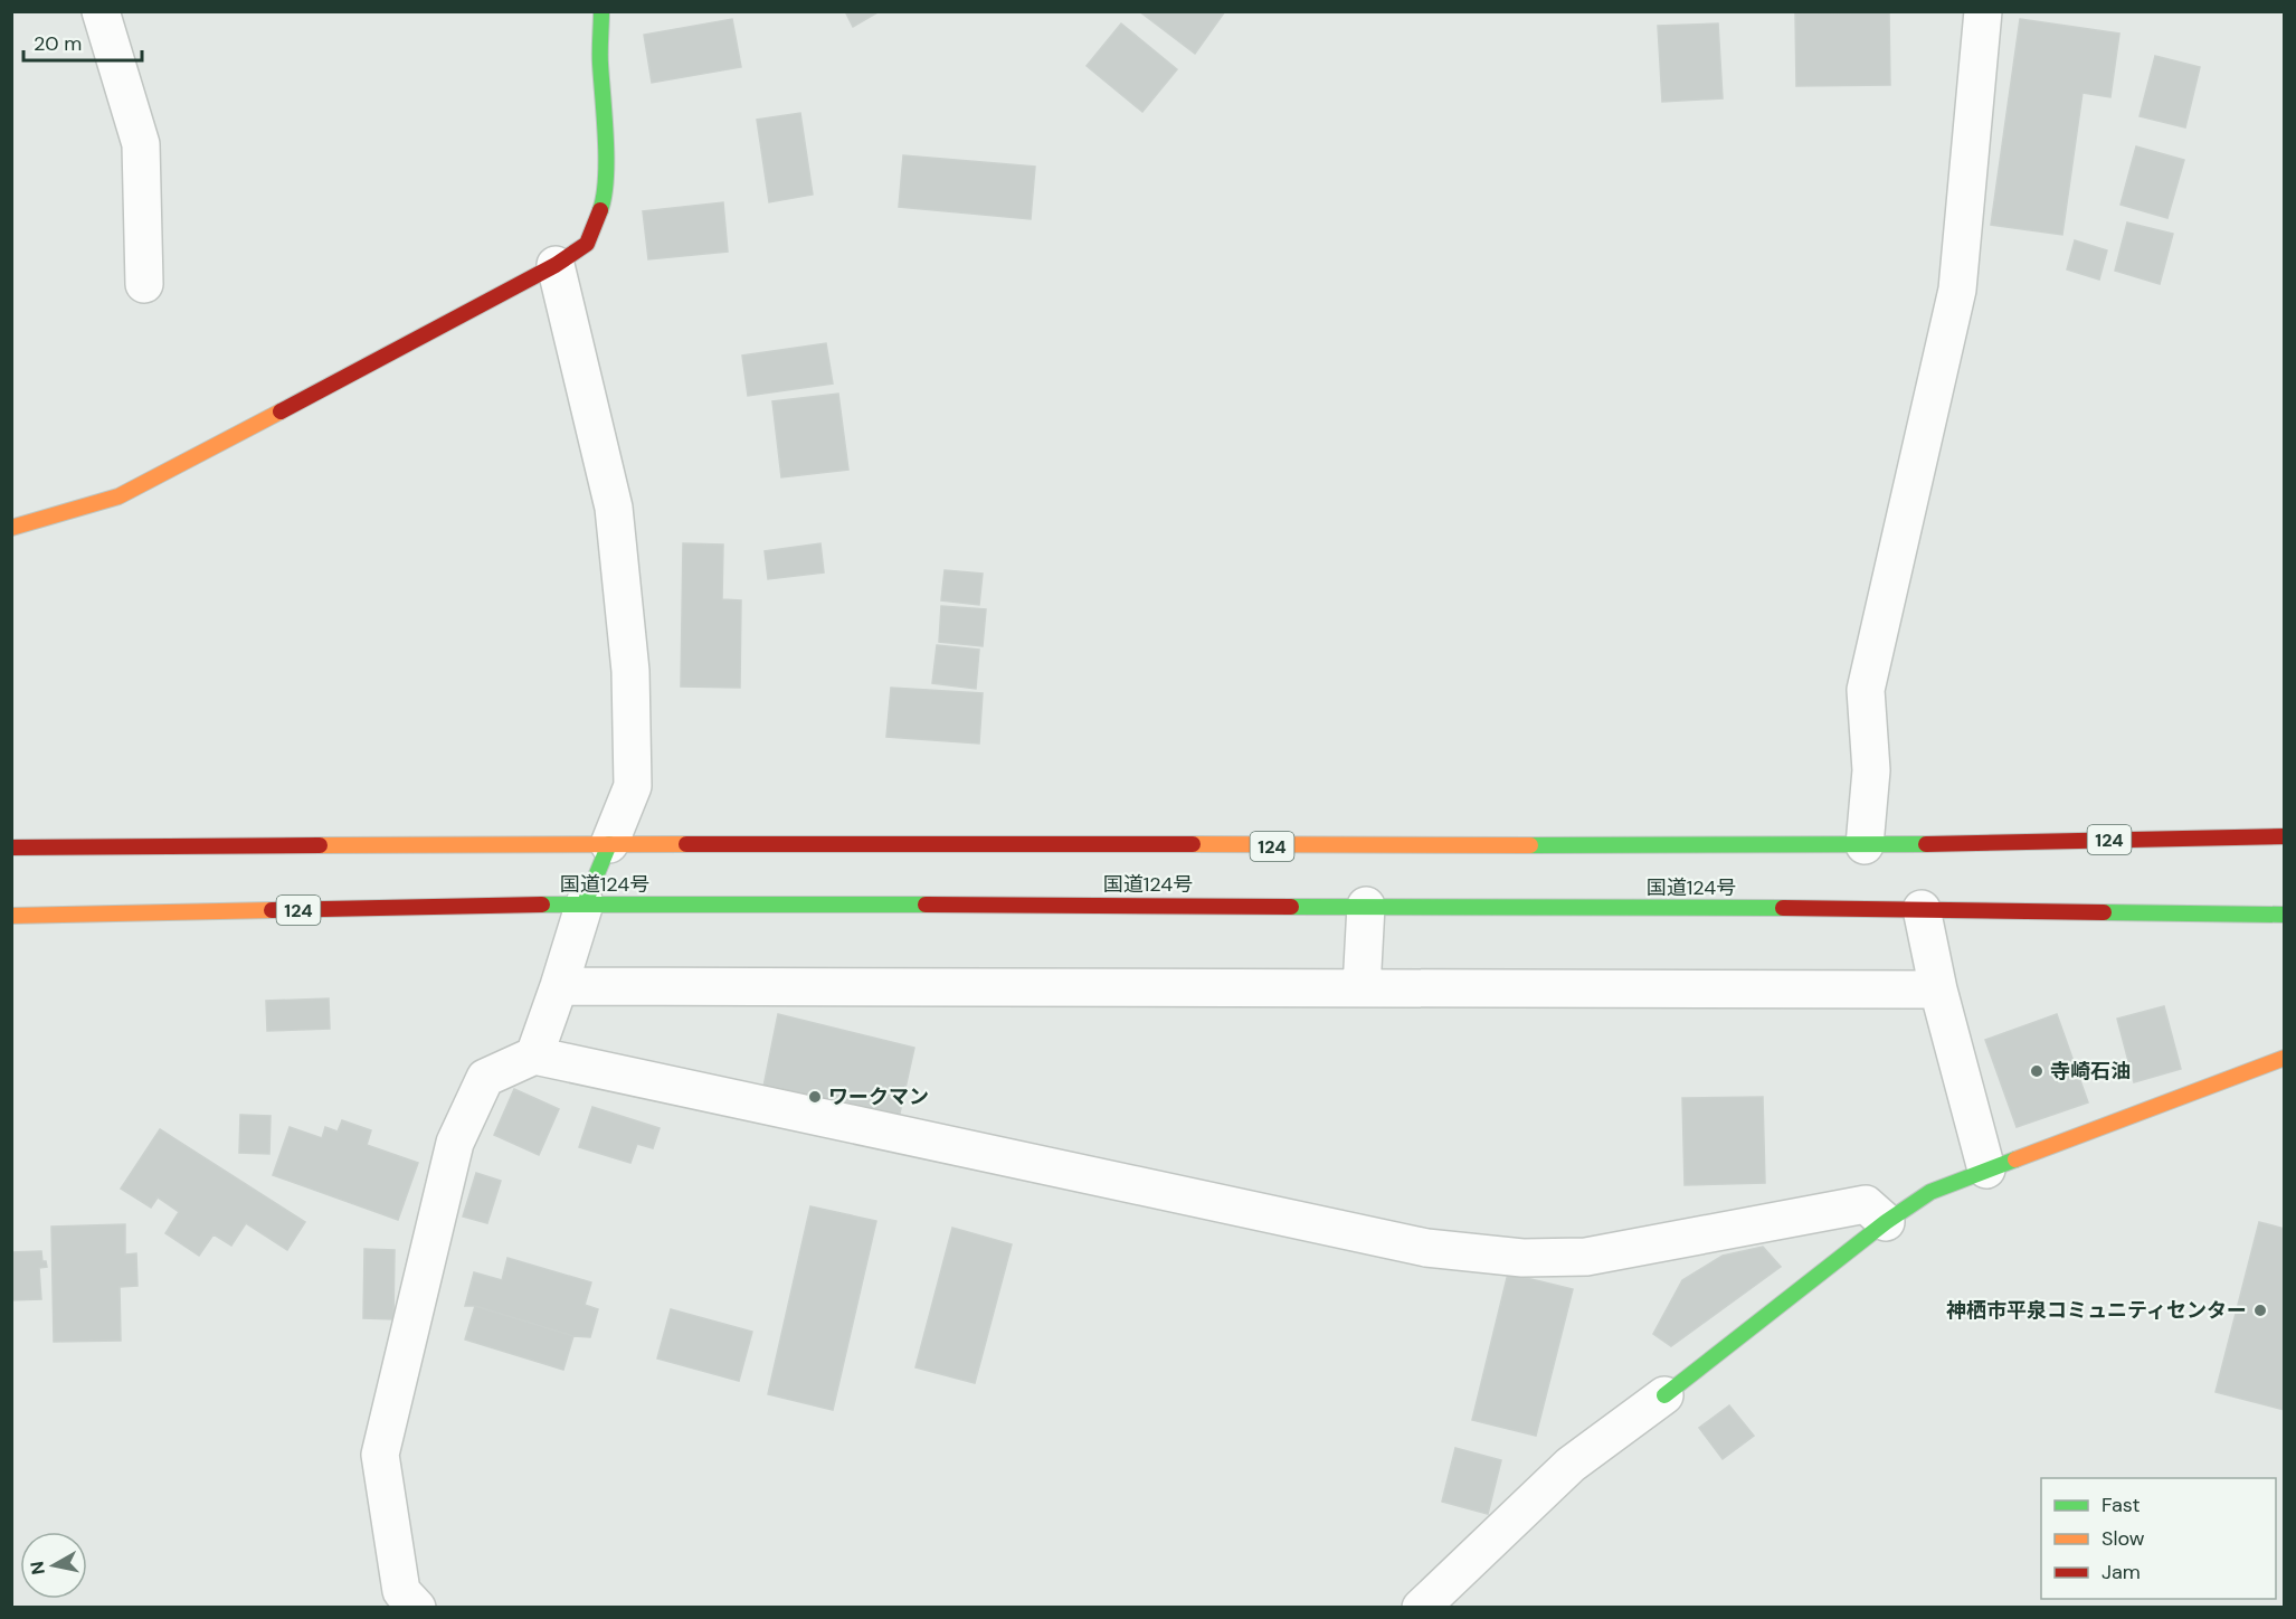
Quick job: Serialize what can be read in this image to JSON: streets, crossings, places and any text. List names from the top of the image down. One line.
{"streets":{"main road":["124","国道124号"]},"places":["寺崎石油","ワークマン","神栖市平泉コミュニティセンター"],"legend":["Fast","Slow","Jam"],"scale_bar":"20 m","north":"left"}
